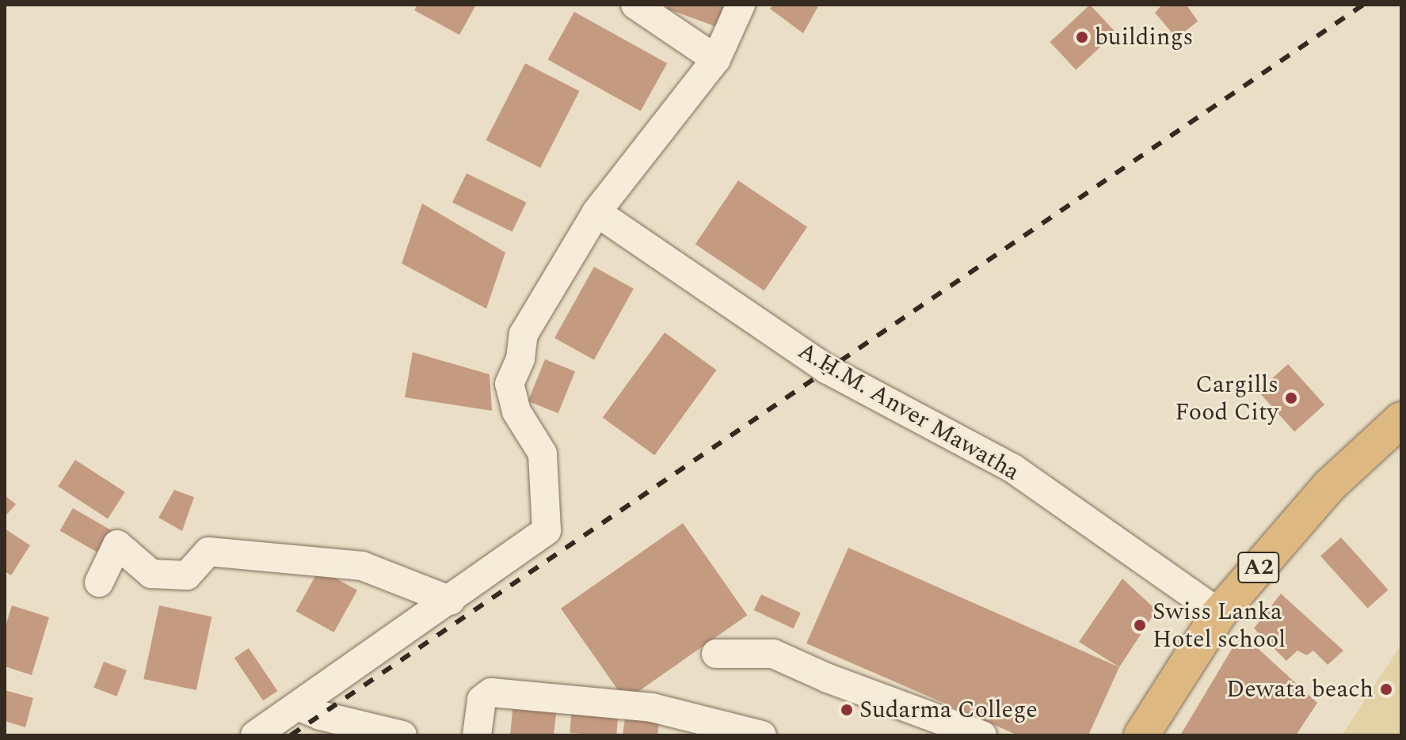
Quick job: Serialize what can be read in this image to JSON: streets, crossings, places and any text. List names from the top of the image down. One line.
{"streets":{"highway":["A2"],"street":["A.H.M. Anver Mawatha"]},"crossings":[["A.H.M. Anver Mawatha","A2"]],"places":["buildings","Cargills Food City","Swiss Lanka Hotel school","Dewata beach","Sudarma College"]}
